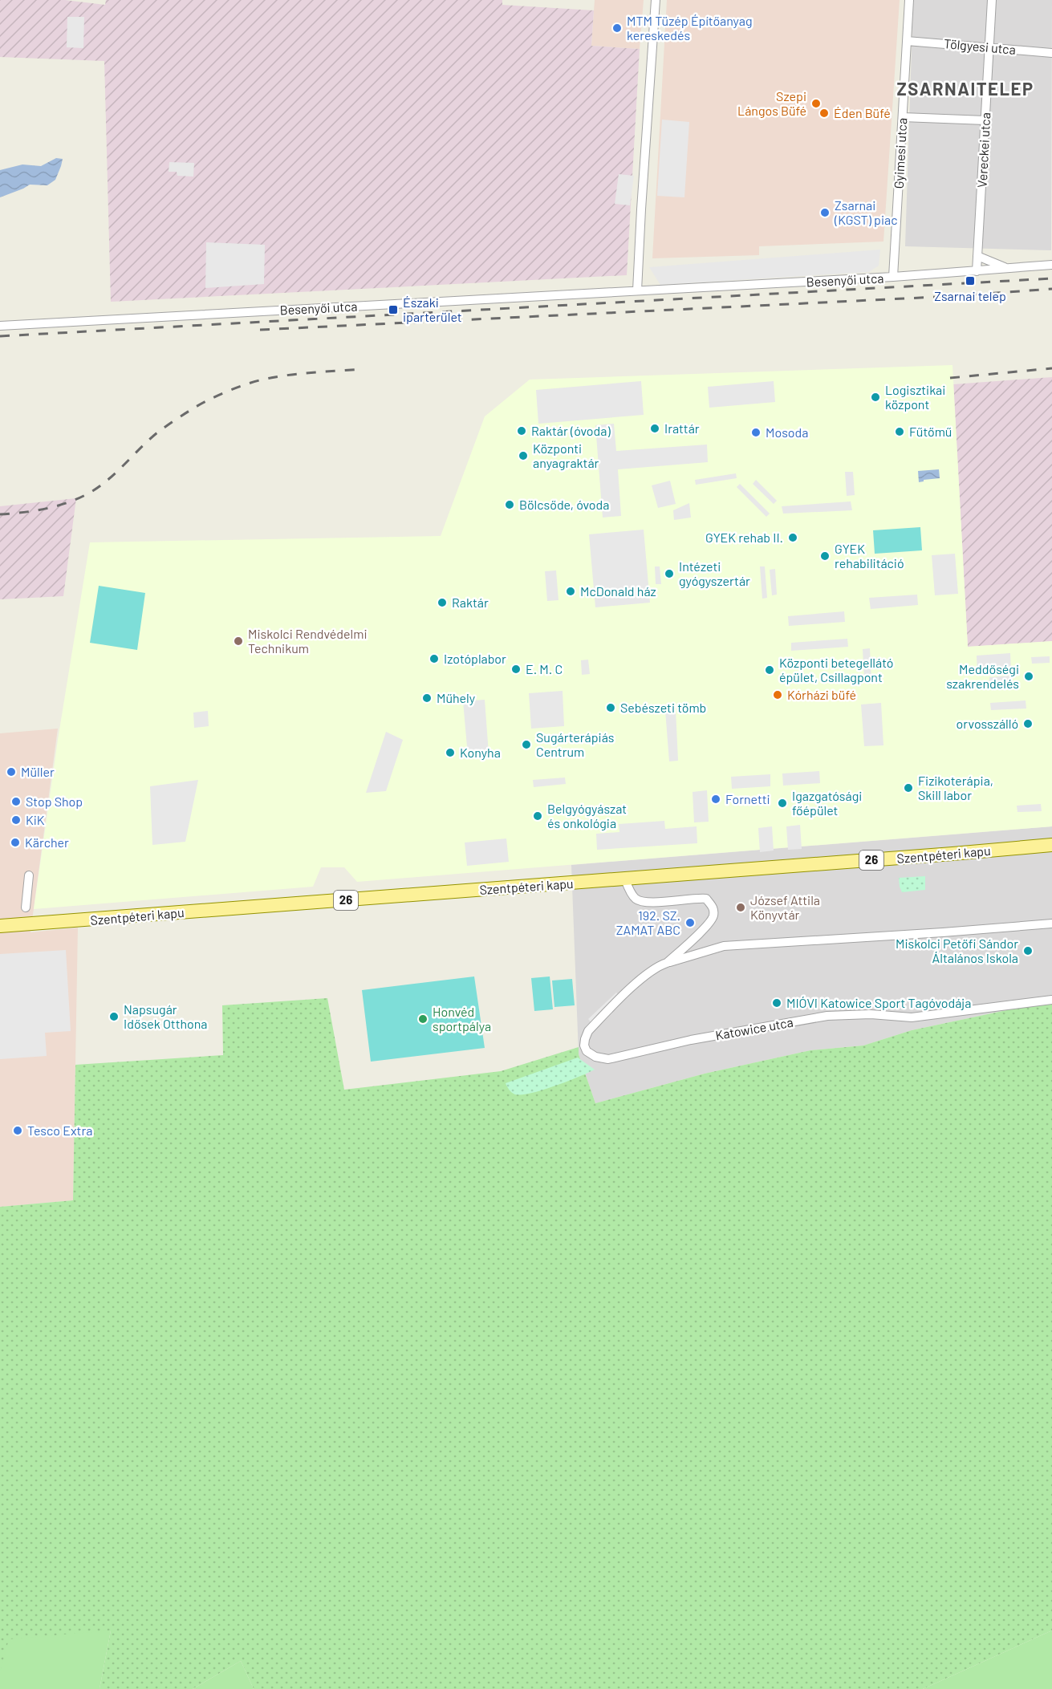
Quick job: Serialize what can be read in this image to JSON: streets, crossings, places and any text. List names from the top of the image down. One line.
{"streets":{"main road":["Szentpéteri kapu","26"],"street":["Tölgyesi utca","Vereckei utca","Gyimesi utca","Besenyői utca","Katowice utca"]},"crossings":[["Tölgyesi utca","Vereckei utca"],["Tölgyesi utca","Gyimesi utca"],["Vereckei utca","Besenyői utca"],["Gyimesi utca","Besenyői utca"],["Szentpéteri kapu","Katowice utca"]],"districts":["ZSARNAITELEP"],"places":{"other":["MTM Tüzép Építőanyag kereskedés","Szepi Lángos Büfé","Éden Büfé","Zsarnai (KGST) piac","Logisztikai központ","Irattár","Raktár (óvoda)","Fűtőmű","Mosoda","Központi anyagraktár","Bölcsőde, óvoda","GYEK rehab II.","GYEK rehabilitáció","Intézeti gyógyszertár","McDonald ház","Raktár","Miskolci Rendvédelmi Technikum","Izotóplabor","E. M. C","Központi betegellátó épület, Csillagpont","Meddőségi szakrendelés","Kórházi büfé","Műhely","Sebészeti tömb","orvosszálló","Sugárterápiás Centrum","Konyha","Müller","Fizikoterápia, Skill labor","Fornetti","Stop Shop","Igazgatósági főépület","Belgyógyászat és onkológia","KiK","Kärcher","József Attila Könyvtár","192. SZ. ZAMAT ABC","Miskolci Petőfi Sándor Általános Iskola","MIÓVI Katowice Sport Tagóvodája","Napsugár Idősek Otthona","Honvéd sportpálya","Tesco Extra"],"transit":["Zsarnai telep","Északi iparterület"]}}
